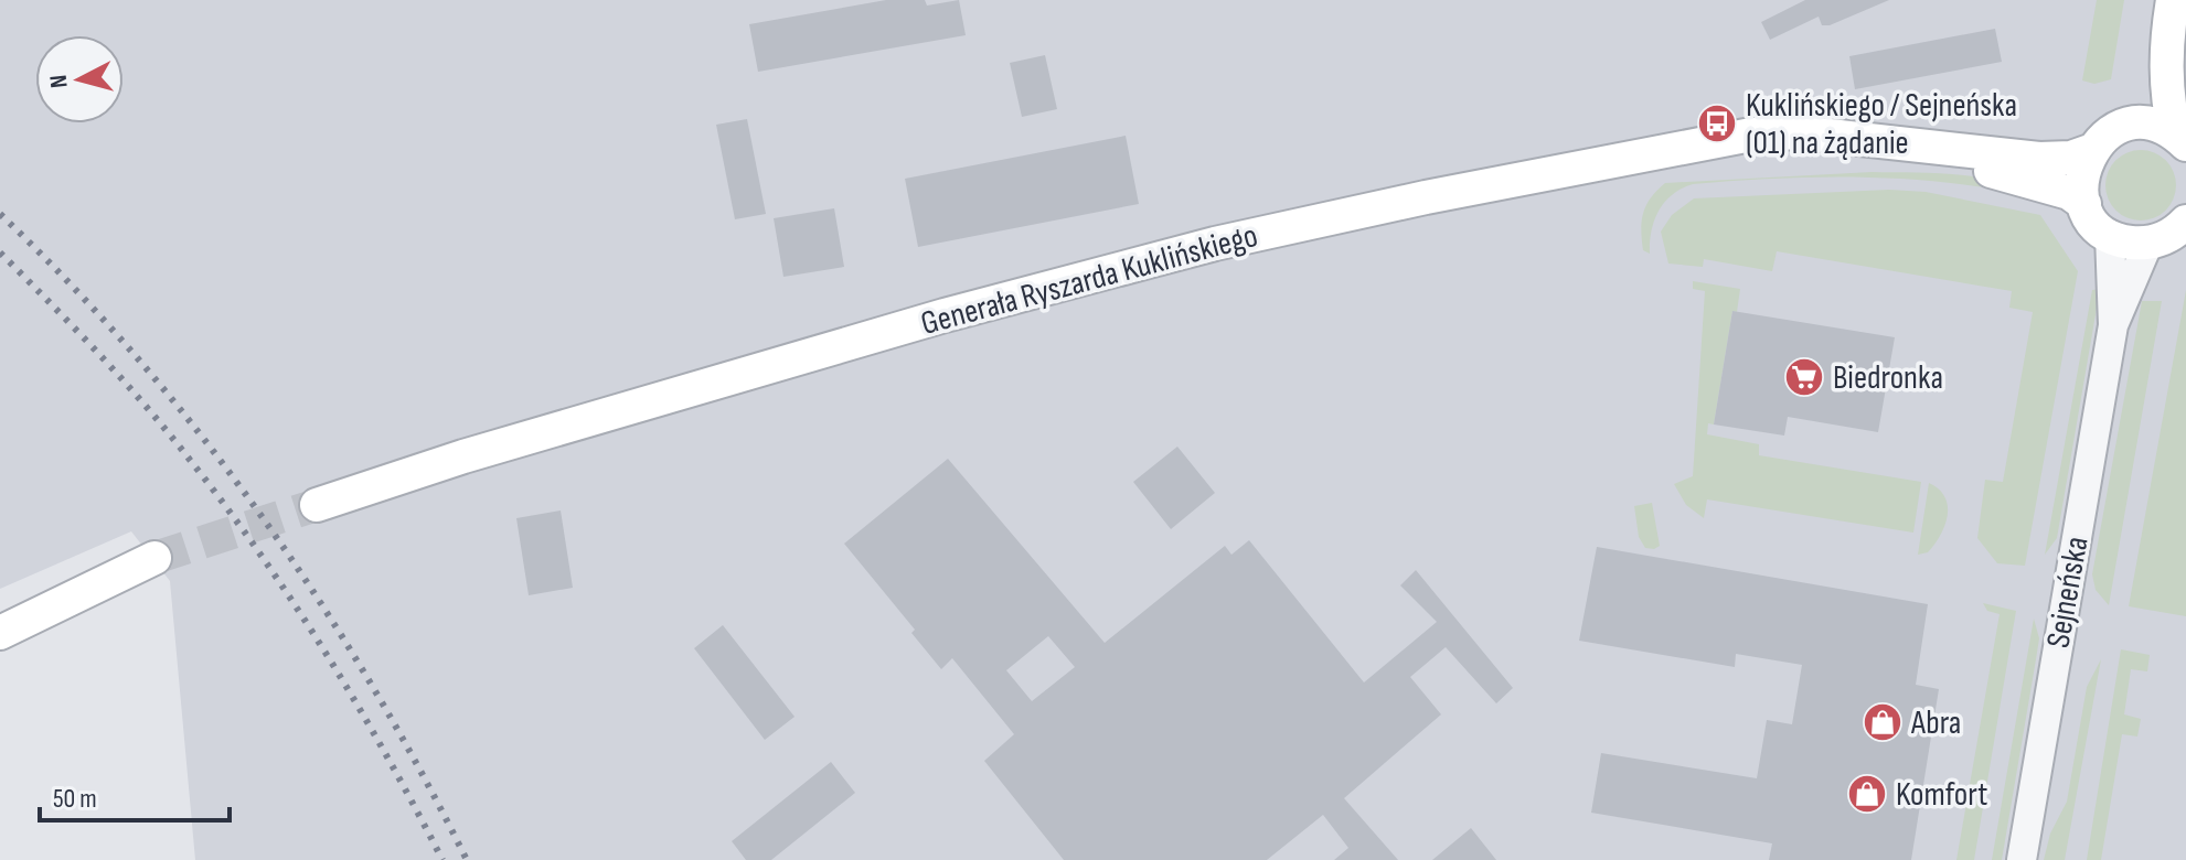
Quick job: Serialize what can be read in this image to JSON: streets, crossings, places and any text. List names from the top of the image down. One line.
{"streets":{"main road":["Generała Ryszarda Kuklińskiego"],"street":["Sejneńska"]},"places":{"bus stop":["Kuklińskiego / Sejneńska (01) na żądanie"],"supermarket":["Biedronka"],"shop":["Abra","Komfort"]},"scale_bar":"50 m","north":"left"}
